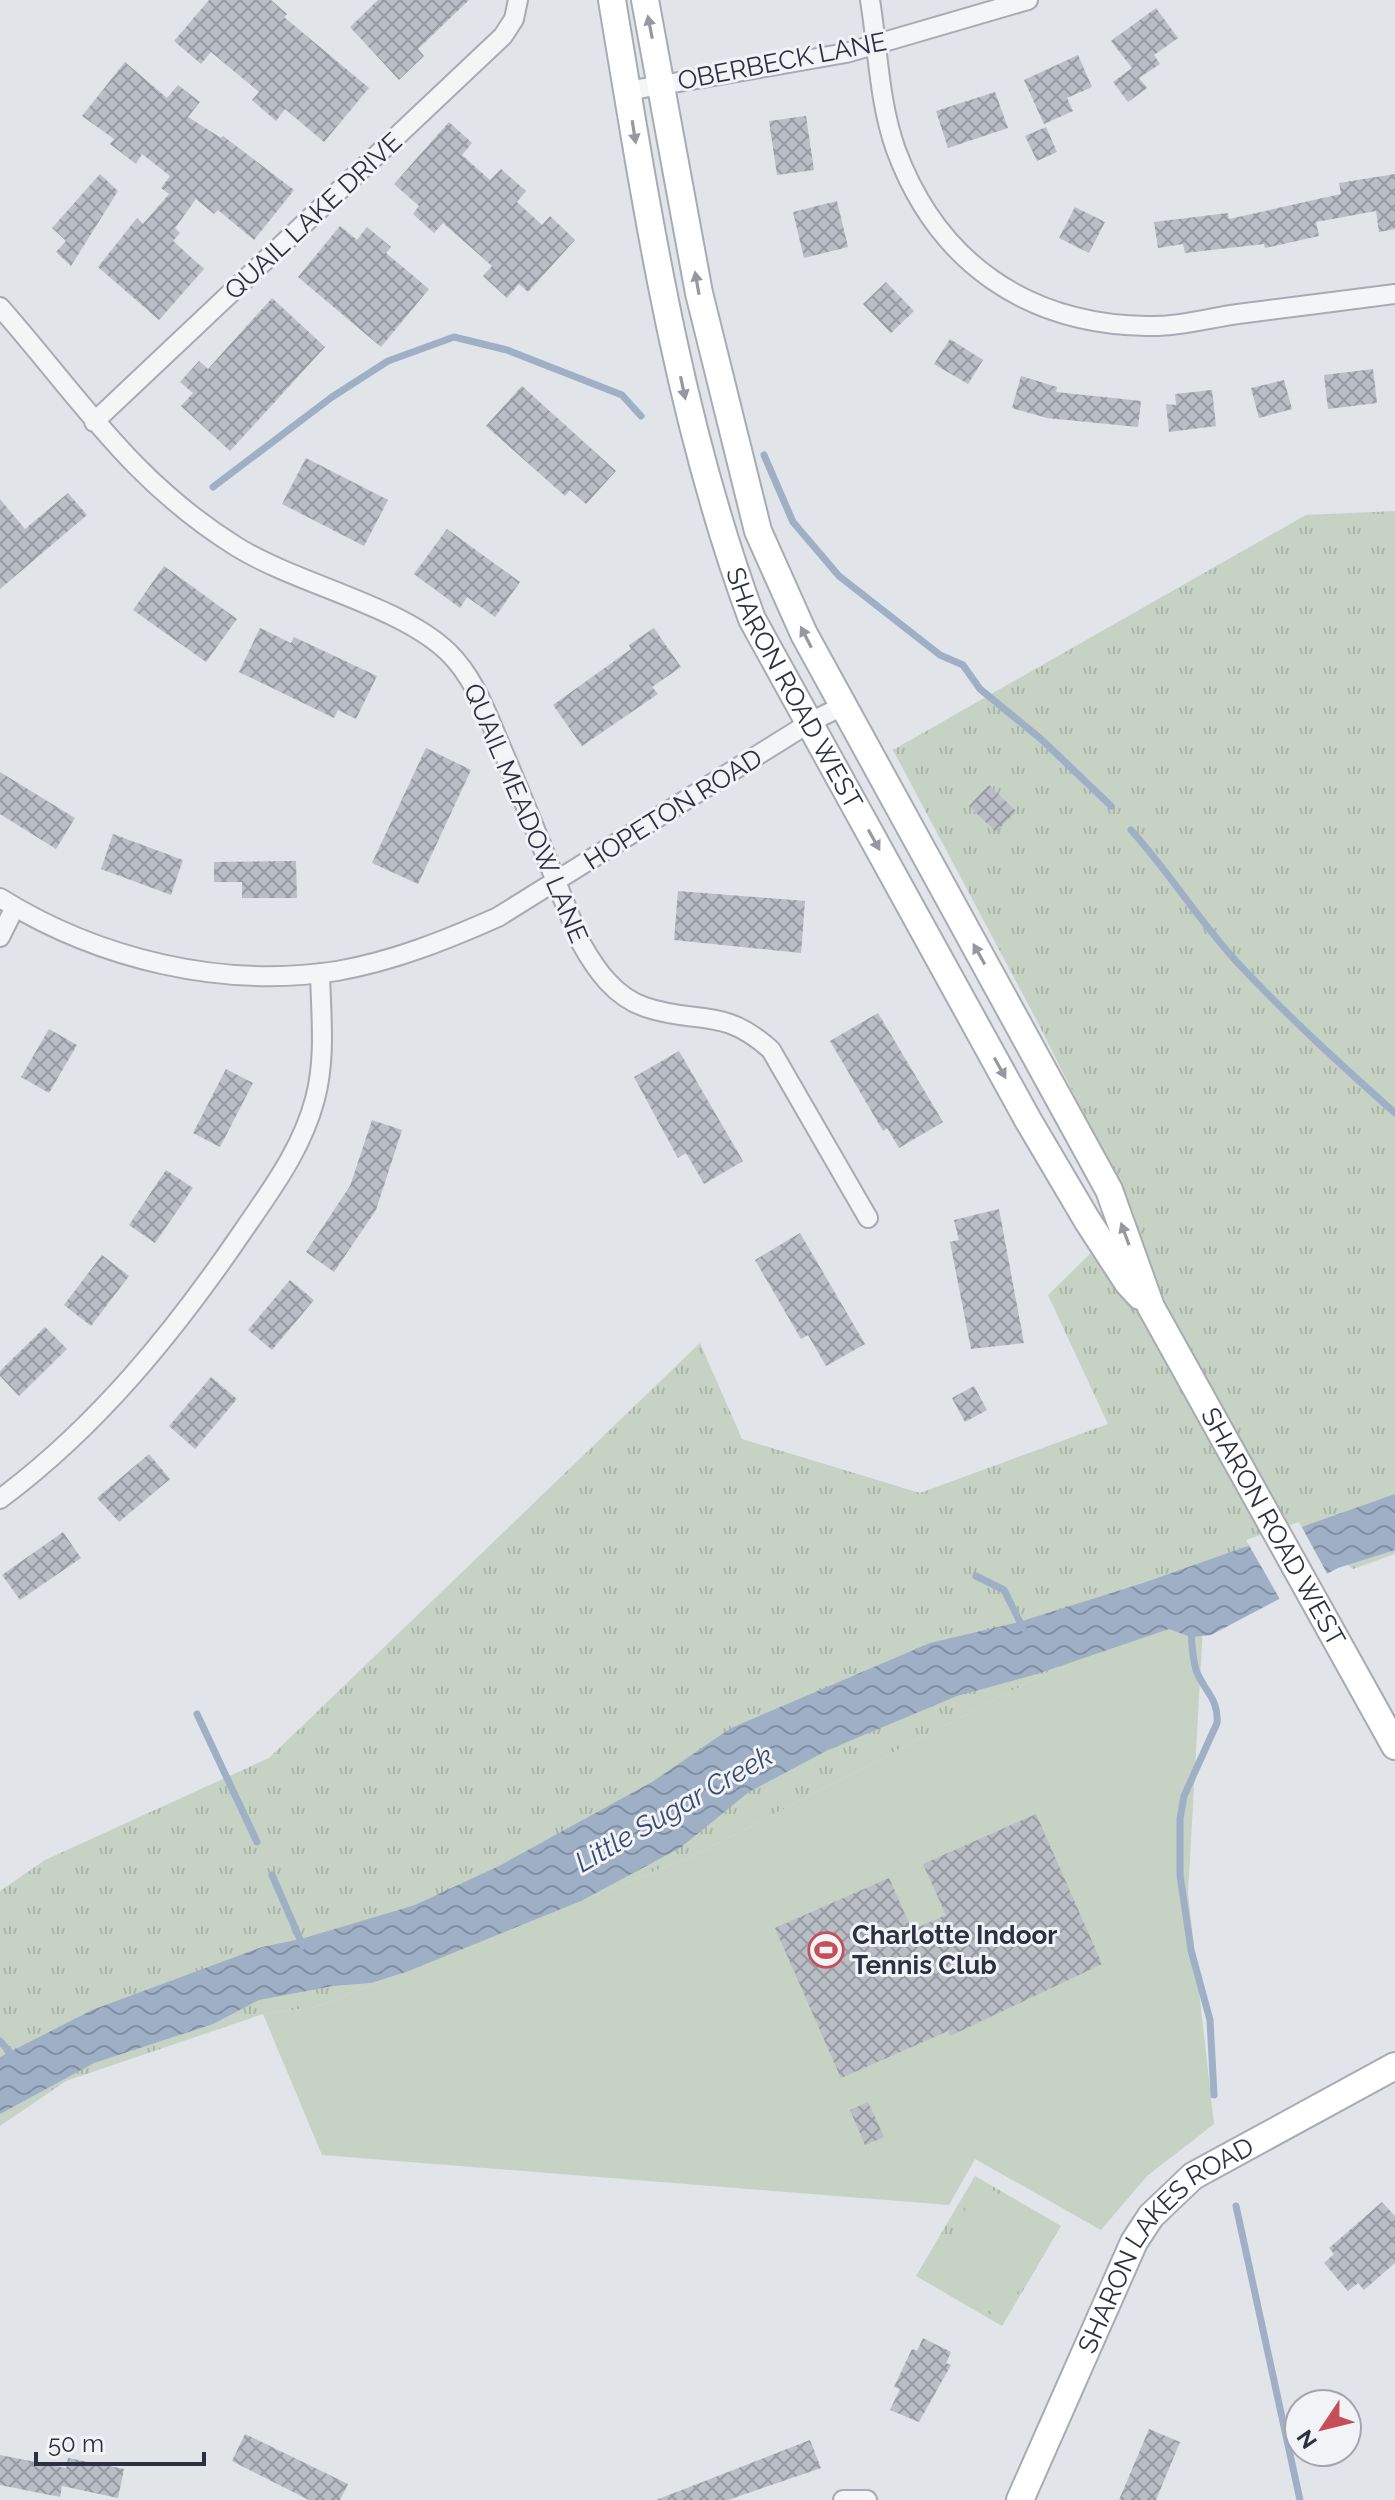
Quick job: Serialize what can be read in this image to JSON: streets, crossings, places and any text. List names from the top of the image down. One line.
{"streets":{"main road":["SHARON ROAD WEST","SHARON LAKES ROAD"],"street":["OBERBECK LANE","QUAIL LAKE DRIVE","HOPETON ROAD","QUAIL MEADOW LANE"]},"crossings":[["OBERBECK LANE","SHARON ROAD WEST"],["QUAIL LAKE DRIVE","QUAIL MEADOW LANE"],["SHARON ROAD WEST","HOPETON ROAD"],["HOPETON ROAD","QUAIL MEADOW LANE"]],"water":["Little Sugar Creek"],"places":{"sports":["Charlotte Indoor Tennis Club"]},"scale_bar":"50 m","north":"bottom left"}
